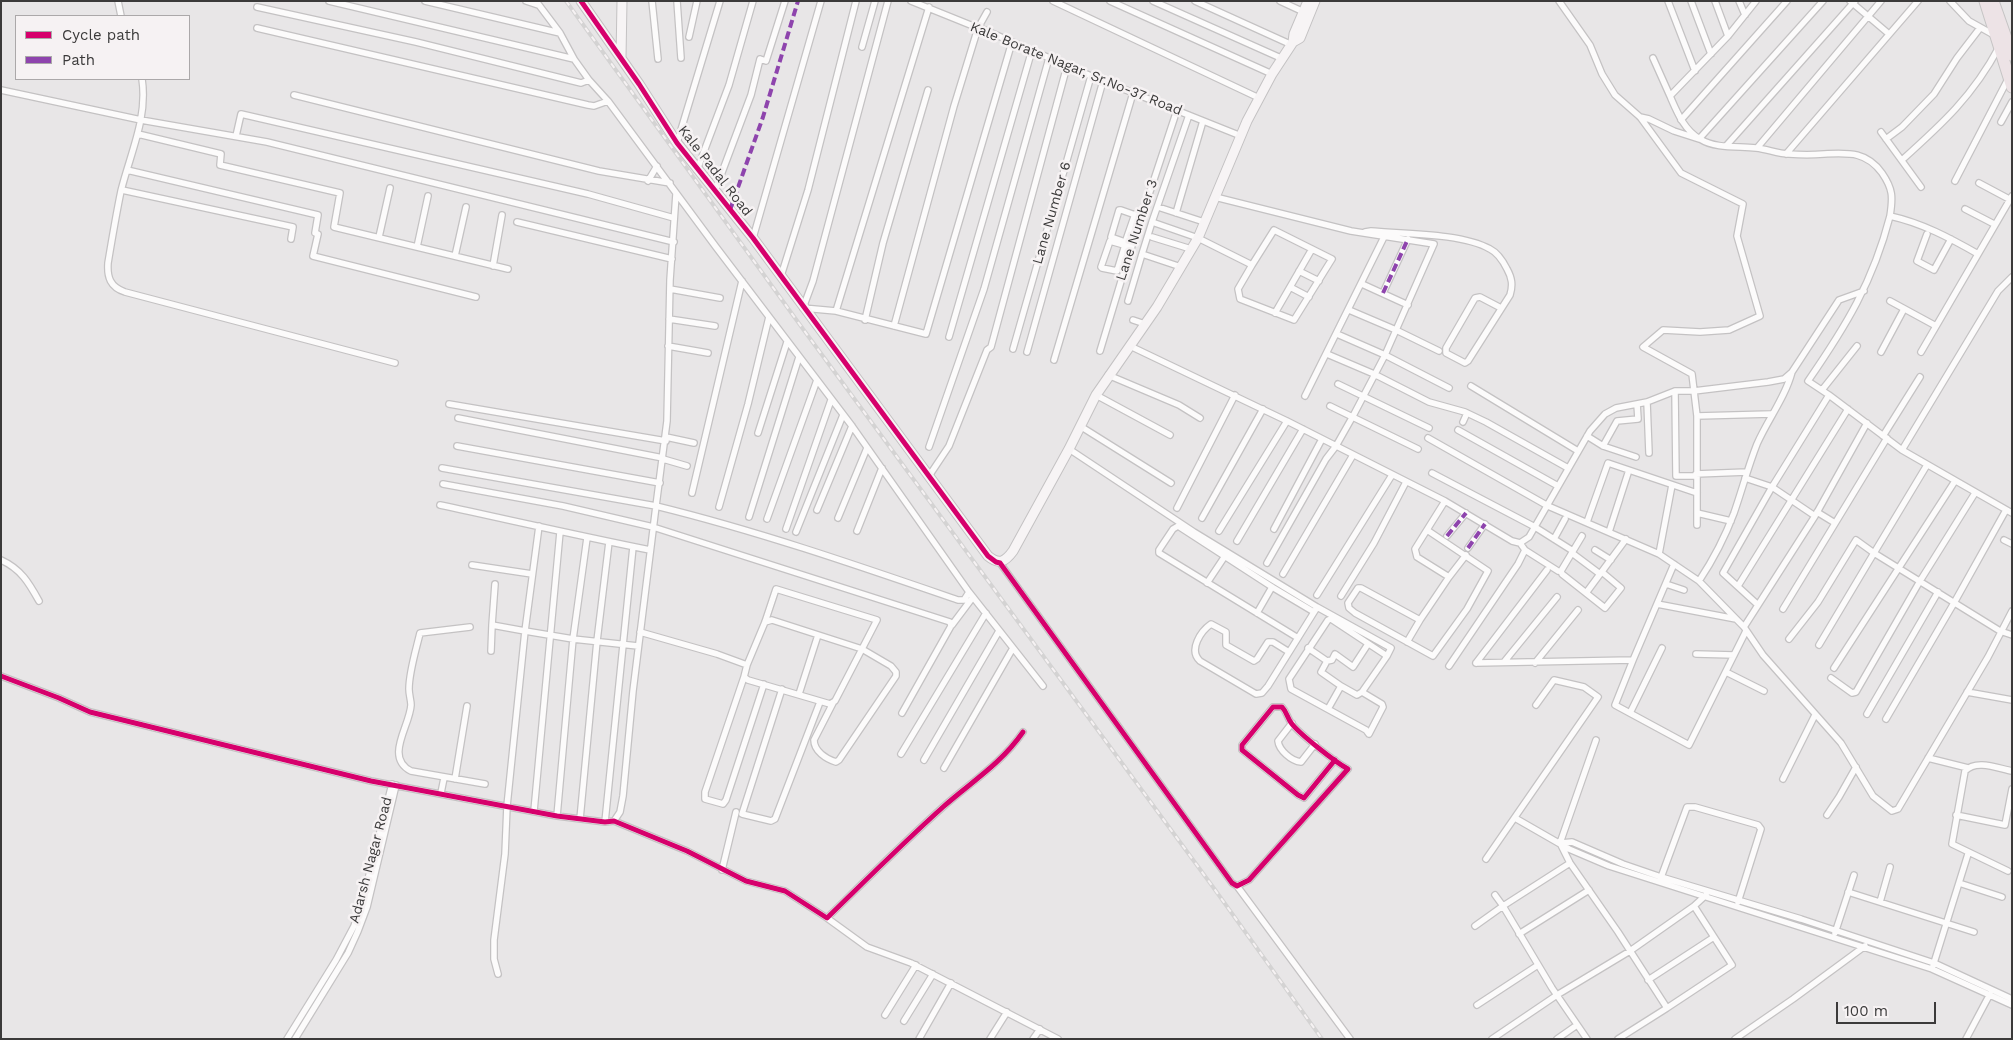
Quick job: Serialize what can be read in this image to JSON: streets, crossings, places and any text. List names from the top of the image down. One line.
{"streets":{"street":["Kale Borate Nagar, Sr.No-37 Road","Kale Padal Road","Lane Number 6","Lane Number 3","Adarsh Nagar Road"]},"crossings":[["Kale Borate Nagar, Sr.No-37 Road","Lane Number 6"],["Kale Borate Nagar, Sr.No-37 Road","Lane Number 3"]],"legend":["Cycle path","Path"],"scale_bar":"100 m"}
